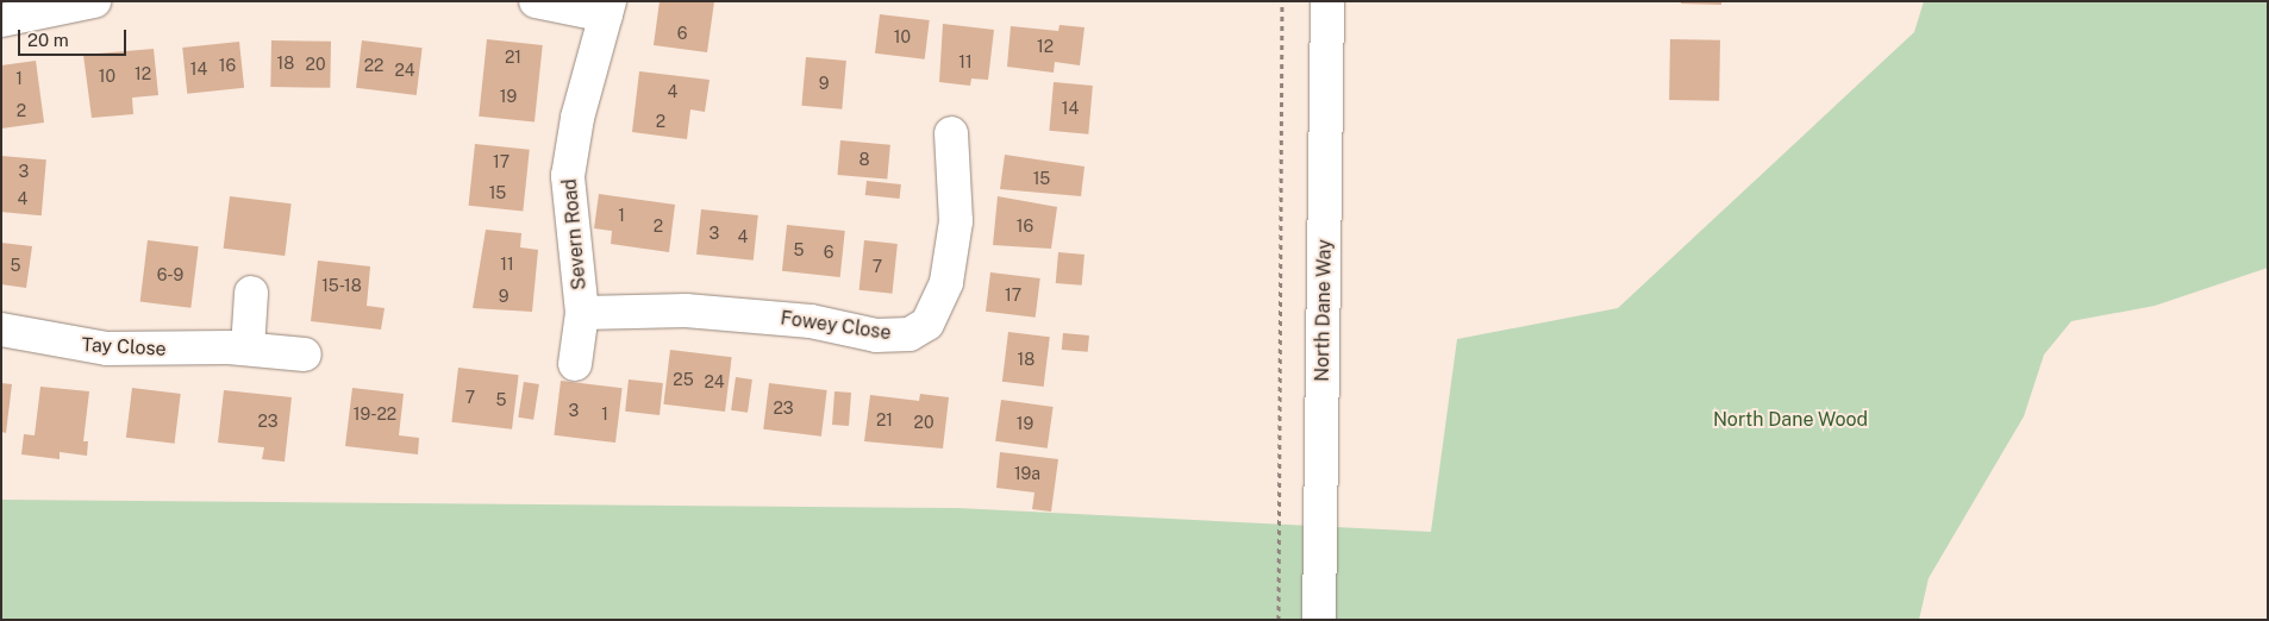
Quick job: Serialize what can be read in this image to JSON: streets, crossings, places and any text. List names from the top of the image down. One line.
{"streets":{"street":["Severn Road","North Dane Way","Fowey Close","Tay Close"]},"crossings":[["Severn Road","Fowey Close"]],"parks":["North Dane Wood"],"house_numbers":["6","10","12","21","11","18","20","16","22","14","24","12","10","1","9","4","19","14","2","2","8","17","3","15","15","4","1","2","16","3","4","5","6","11","5","7","6-9","15-18","17","9","18","25","24","7","5","23","3","19-22","1","21","23","20","19","19a"],"scale_bar":"20 m"}
